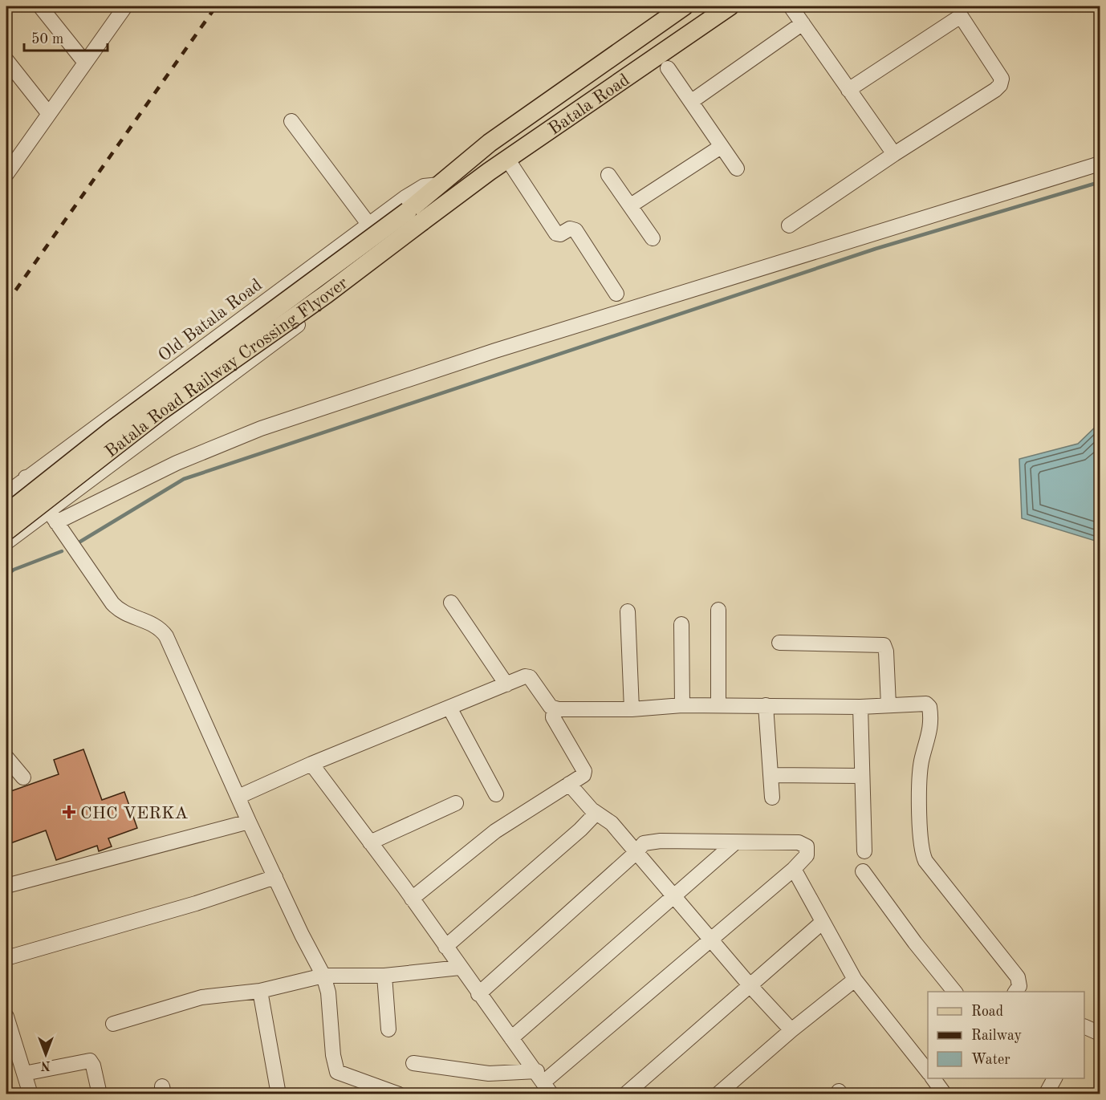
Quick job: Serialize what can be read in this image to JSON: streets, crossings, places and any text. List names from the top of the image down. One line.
{"streets":{"main road":["Batala Road","Batala Road Railway Crossing Flyover"],"street":["Old Batala Road"]},"crossings":[["Batala Road","Old Batala Road"],["Batala Road","Batala Road Railway Crossing Flyover"],["Old Batala Road","Batala Road Railway Crossing Flyover"]],"places":{"health":["CHC VERKA"]},"legend":["Road","Railway","Water"],"scale_bar":"50 m","north":"bottom"}
